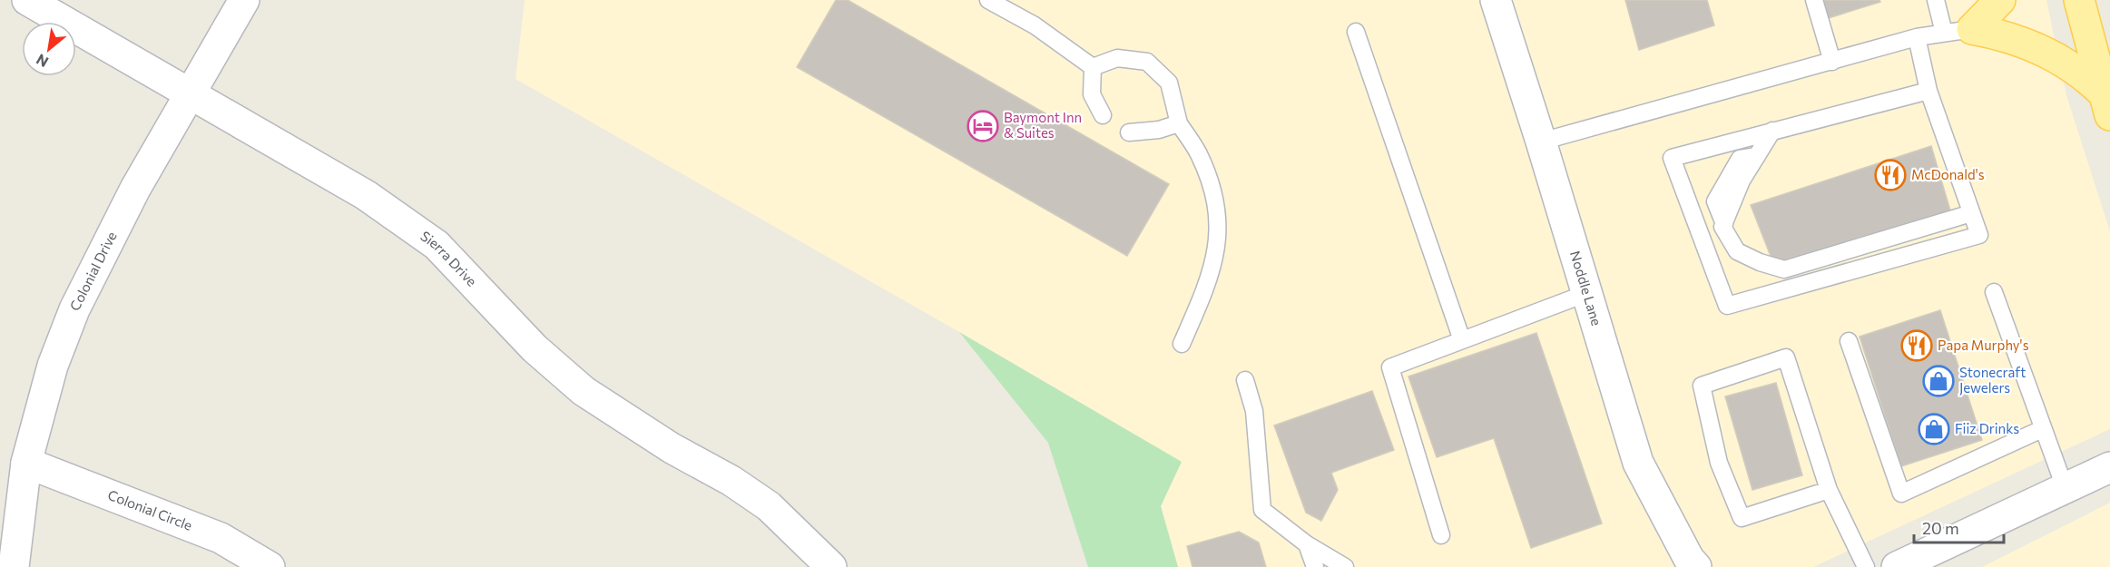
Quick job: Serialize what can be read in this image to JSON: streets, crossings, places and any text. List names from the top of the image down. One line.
{"streets":{"street":["Sierra Drive","Colonial Drive","Noddle Lane","Colonial Circle"]},"crossings":[["Sierra Drive","Colonial Drive"],["Colonial Drive","Colonial Circle"]],"places":{"hotel":["Baymont Inn & Suites"],"restaurant":["McDonald's","Papa Murphy's"],"shop":["Stonecraft Jewelers","Fiiz Drinks"]},"scale_bar":"20 m","north":"bottom left"}
